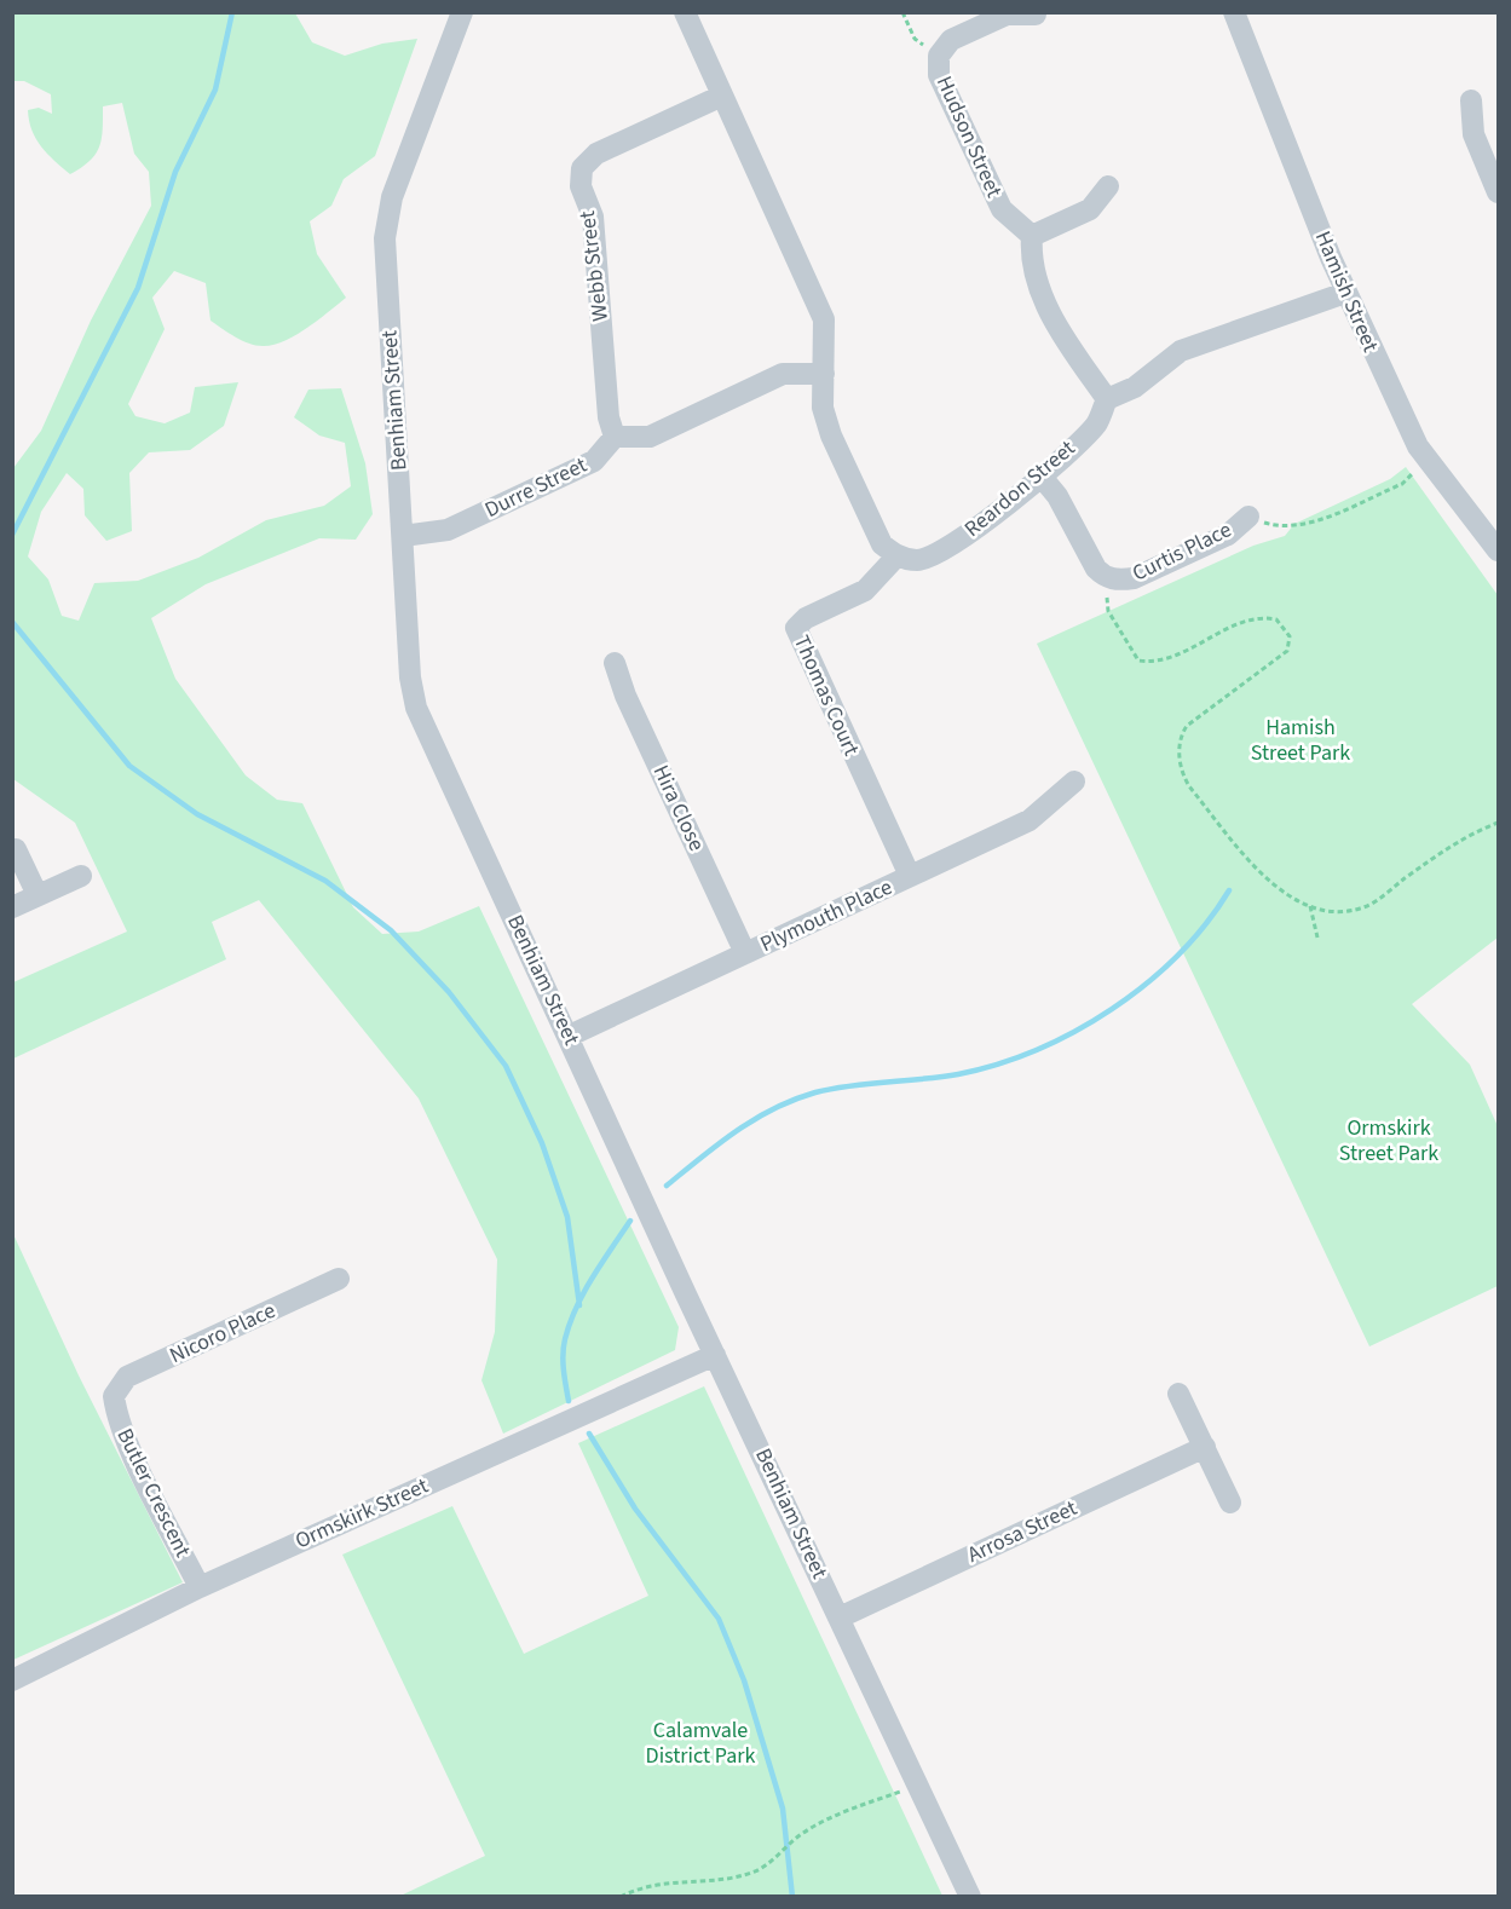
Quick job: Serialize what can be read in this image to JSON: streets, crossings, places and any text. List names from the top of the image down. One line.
{"streets":{"street":["Hudson Street","Webb Street","Hamish Street","Benhiam Street","Durre Street","Reardon Street","Curtis Place","Thomas Court","Hira Close","Plymouth Place","Nicoro Place","Butler Crescent","Ormskirk Street","Arrosa Street"]},"crossings":[["Webb Street","Durre Street"],["Benhiam Street","Durre Street"],["Benhiam Street","Plymouth Place"],["Benhiam Street","Ormskirk Street"],["Benhiam Street","Arrosa Street"],["Reardon Street","Curtis Place"],["Reardon Street","Thomas Court"],["Thomas Court","Plymouth Place"],["Hira Close","Plymouth Place"],["Nicoro Place","Butler Crescent"],["Butler Crescent","Ormskirk Street"]],"parks":["Hamish Street Park","Ormskirk Street Park","Calamvale District Park"]}
